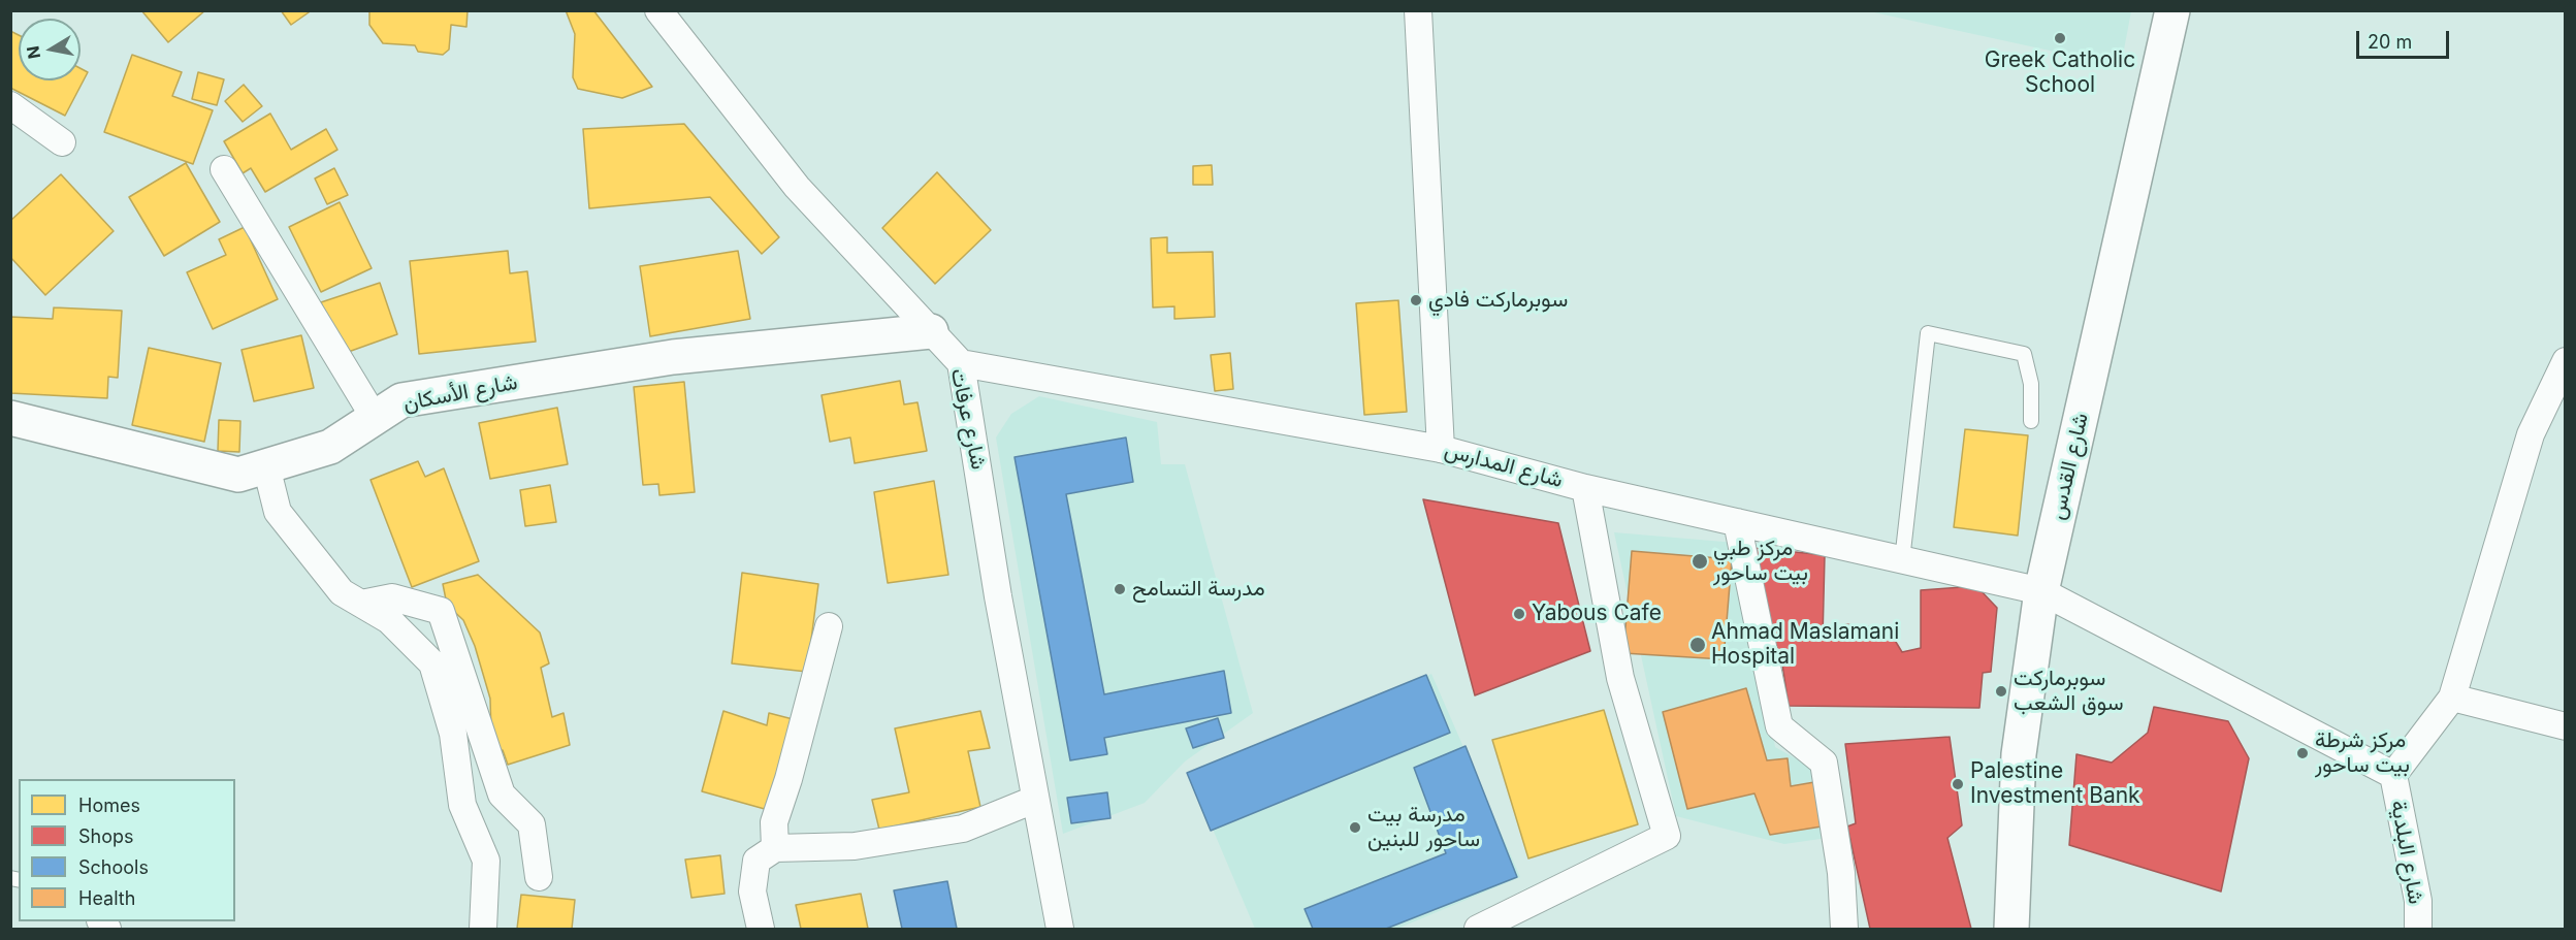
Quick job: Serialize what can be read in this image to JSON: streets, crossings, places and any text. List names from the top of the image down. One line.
{"streets":{"street":["شارع الأسكان","شارع عرفات","شارع المدارس","شارع القدس","شارع البلدية"]},"crossings":[["شارع الأسكان","شارع عرفات"],["شارع عرفات","شارع المدارس"],["شارع المدارس","شارع القدس"],["شارع المدارس","شارع البلدية"]],"places":["Greek Catholic School","سوبرماركت فادي","مركز طبي بيت ساحور","مدرسة التسامح","Yabous Cafe","Ahmad Maslamani Hospital","سوبرماركت سوق الشعب","مركز شرطة بيت ساحور","Palestine Investment Bank","مدرسة بيت ساحور للبنين"],"legend":["Homes","Shops","Schools","Health"],"scale_bar":"20 m","north":"left"}
